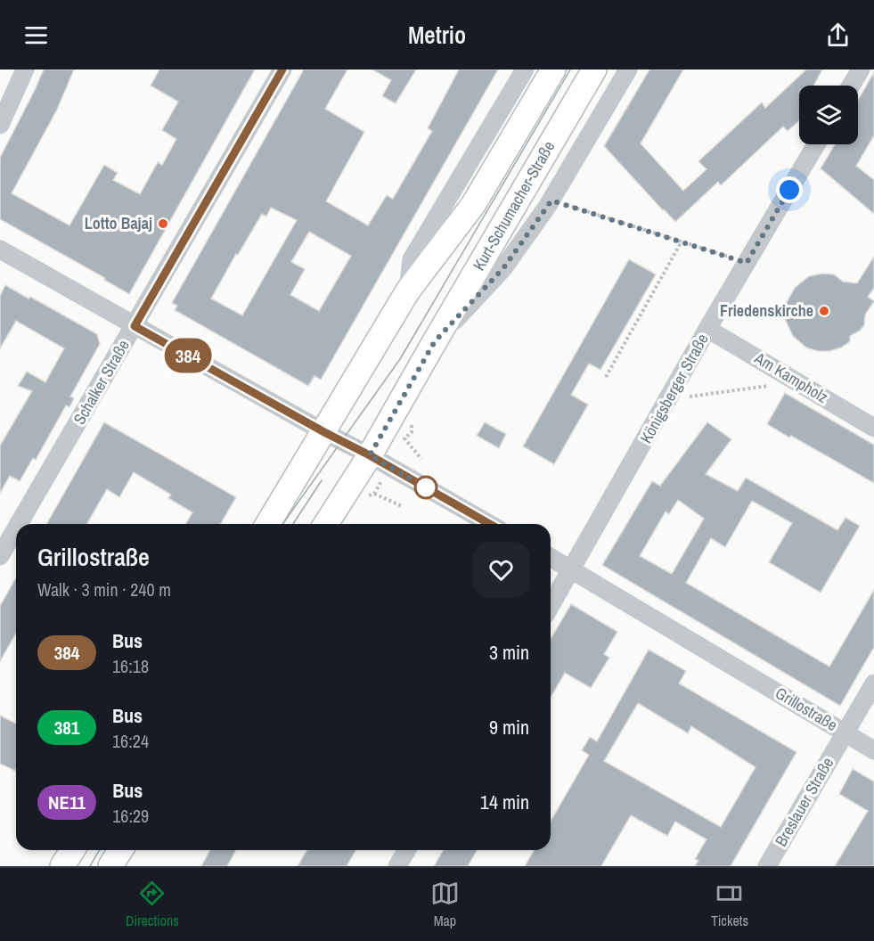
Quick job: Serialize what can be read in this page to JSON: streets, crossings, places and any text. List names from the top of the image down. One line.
{"streets":{"main road":["Kurt-Schumacher-Straße"],"street":["Am Kampholz","Schalker Straße","Königsberger Straße","Grillostraße","Breslauer Straße"]},"crossings":[["Am Kampholz","Königsberger Straße"],["Königsberger Straße","Grillostraße"],["Grillostraße","Breslauer Straße"]],"places":["Lotto Bajaj","Friedenskirche"],"lines":["bus line 384"],"page":{"header":"Metrio","on_map":"384","heading":["Grillostraße","Walk · 3 min · 240 m"],"list":[{"mark":"384","name":"Bus","note":"16:18","value":"3 min"},{"mark":"381","name":"Bus","note":"16:24","value":"9 min"},{"mark":"NE11","name":"Bus","note":"16:29","value":"14 min"}],"tabs":["Directions","Map","Tickets"]}}
